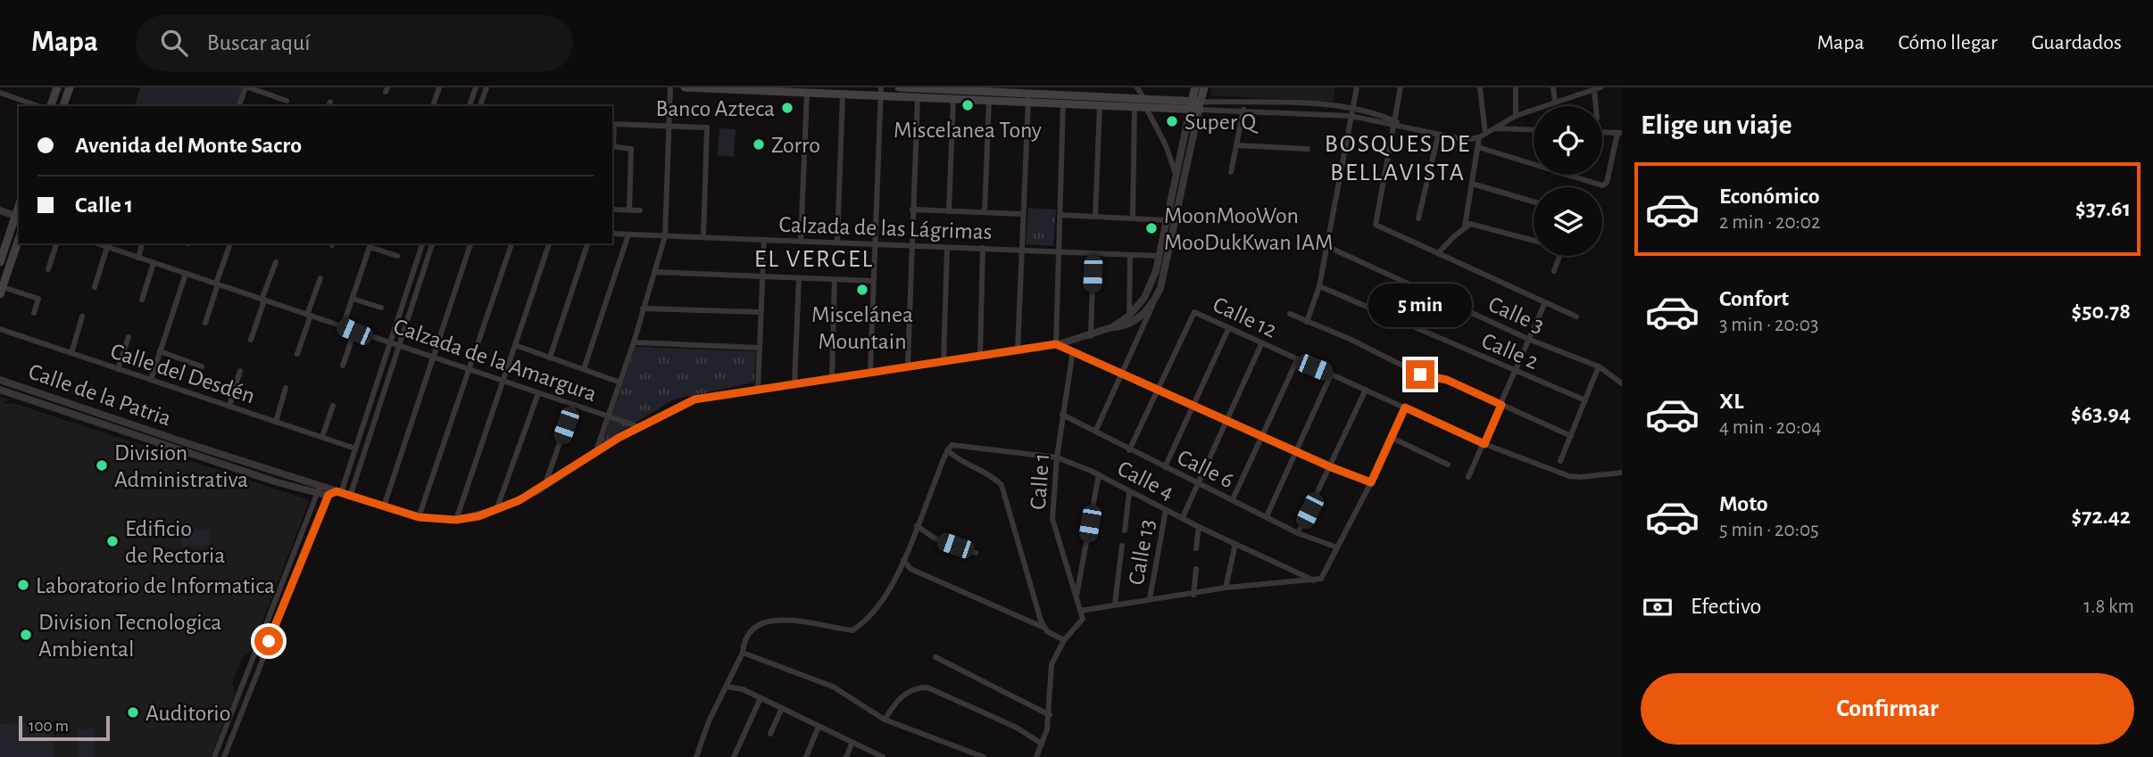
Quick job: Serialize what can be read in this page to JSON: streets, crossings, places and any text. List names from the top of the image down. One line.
{"streets":{"street":["Calzada de las Lágrimas","Calle 3","Calle 12","Calle 2","Calzada de la Amargura","Calle del Desdén","Calle de la Patria","Calle 6","Calle 4","Calle 1","Calle 13"]},"crossings":[["Calle 6","Calle 1"],["Calle 4","Calle 1"],["Calle 4","Calle 13"]],"districts":["BOSQUES DE BELLAVISTA","EL VERGEL"],"places":["Miscelanea Tony","Banco Azteca","Super Q","Zorro","MoonMooWon MooDukKwan IAM","Miscelánea Mountain","Division Administrativa","Edificio de Rectoria","Laboratorio de Informatica","Division Tecnologica Ambiental","Auditorio"],"scale_bar":"100 m","page":{"header":"Mapa","search":"Buscar aquí","nav":["Mapa","Cómo llegar","Guardados"],"heading":"Elige un viaje","banner":["Avenida del Monte Sacro","Calle 1"],"list":[{"name":"Económico","note":"2 min · 20:02","value":"$37.61"},{"name":"Confort","note":"3 min · 20:03","value":"$50.78"},{"name":"XL","note":"4 min · 20:04","value":"$63.94"},{"name":"Moto","note":"5 min · 20:05","value":"$72.42"}],"bubble":"5 min","pay":["Efectivo","1.8 km"],"buttons":"Confirmar","scale":"100 m"}}
